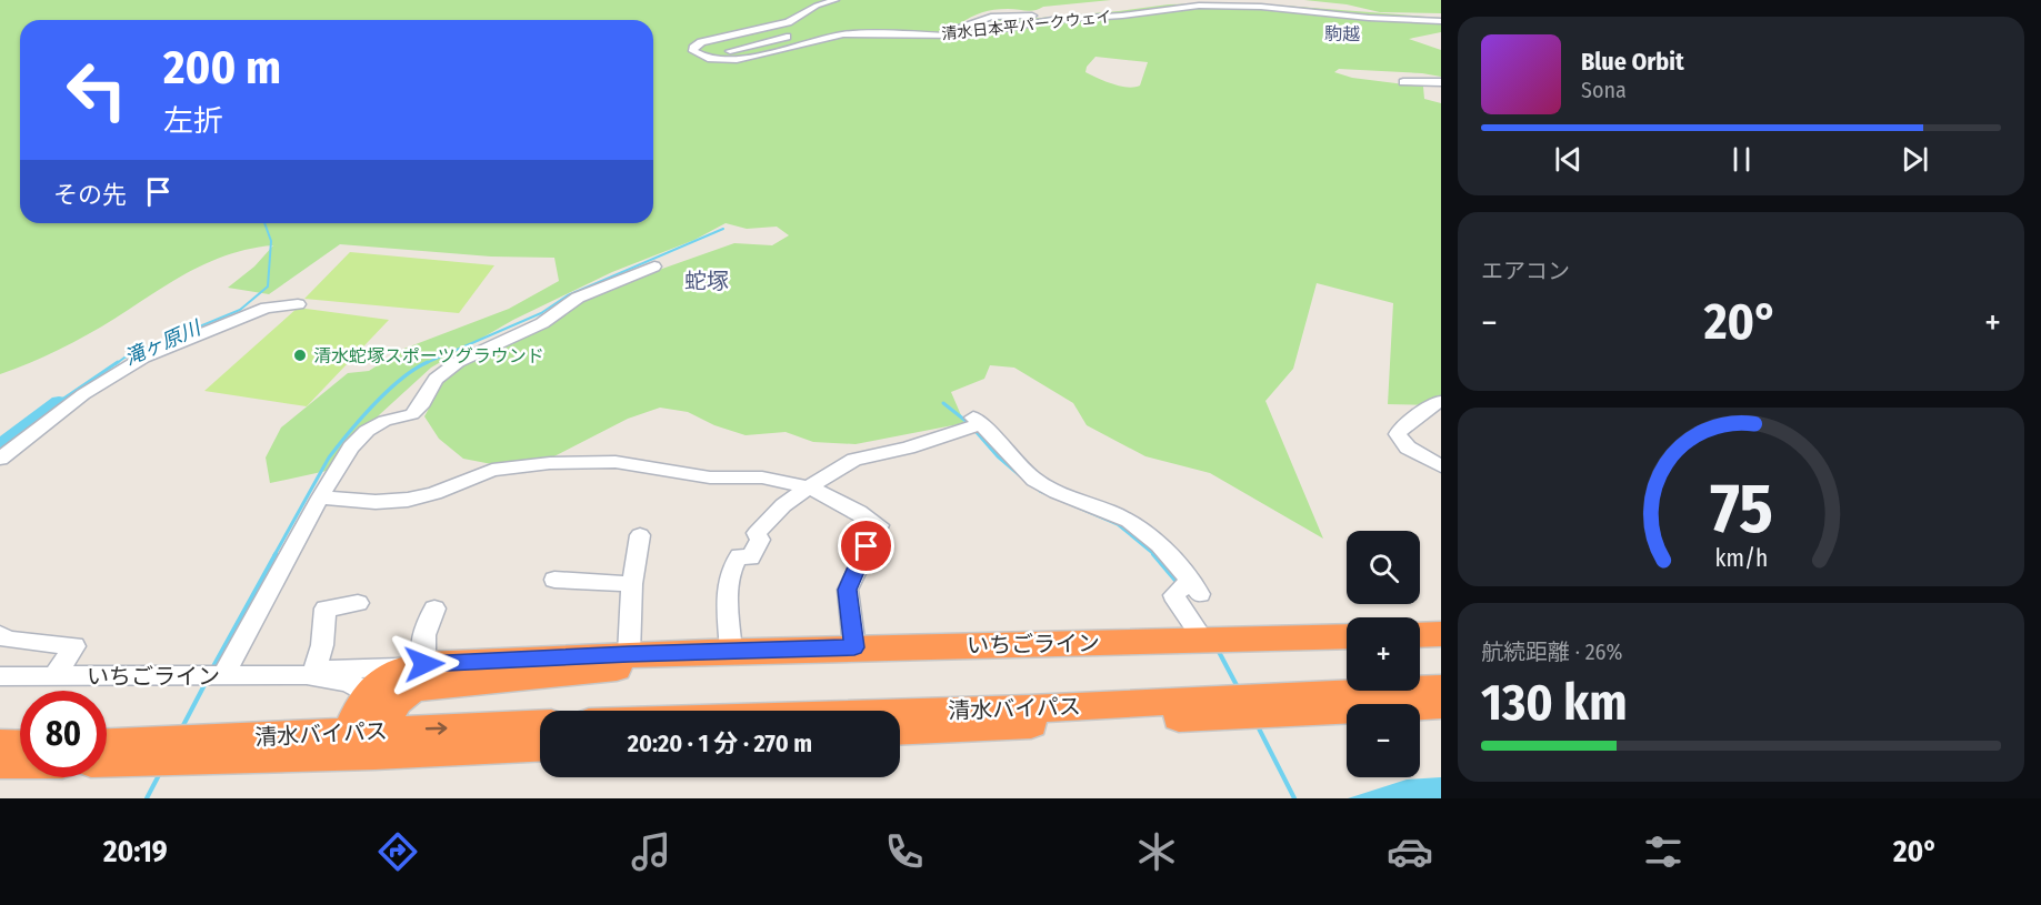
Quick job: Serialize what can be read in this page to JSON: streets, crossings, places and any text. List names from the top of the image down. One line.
{"streets":{"highway":["いちごライン","清水バイパス"],"street":["清水日本平パークウェイ"]},"crossings":[["いちごライン","清水バイパス"]],"districts":["駒越","蛇塚"],"water":["滝ヶ原川"],"places":["清水蛇塚スポーツグラウンド"],"page":{"turn":["200 m","左折"],"song":["Blue Orbit","Sona"],"then":"その先","tile":["エアコン",["航続距離 · 26%","130 km"]],"heat":["−","20°","+"],"map_buttons":["+","−"],"limit":"80","trip":"20:20 · 1 分 · 270 m","tabs":["20:19","20°"],"gauge":["75","km/h"]}}
